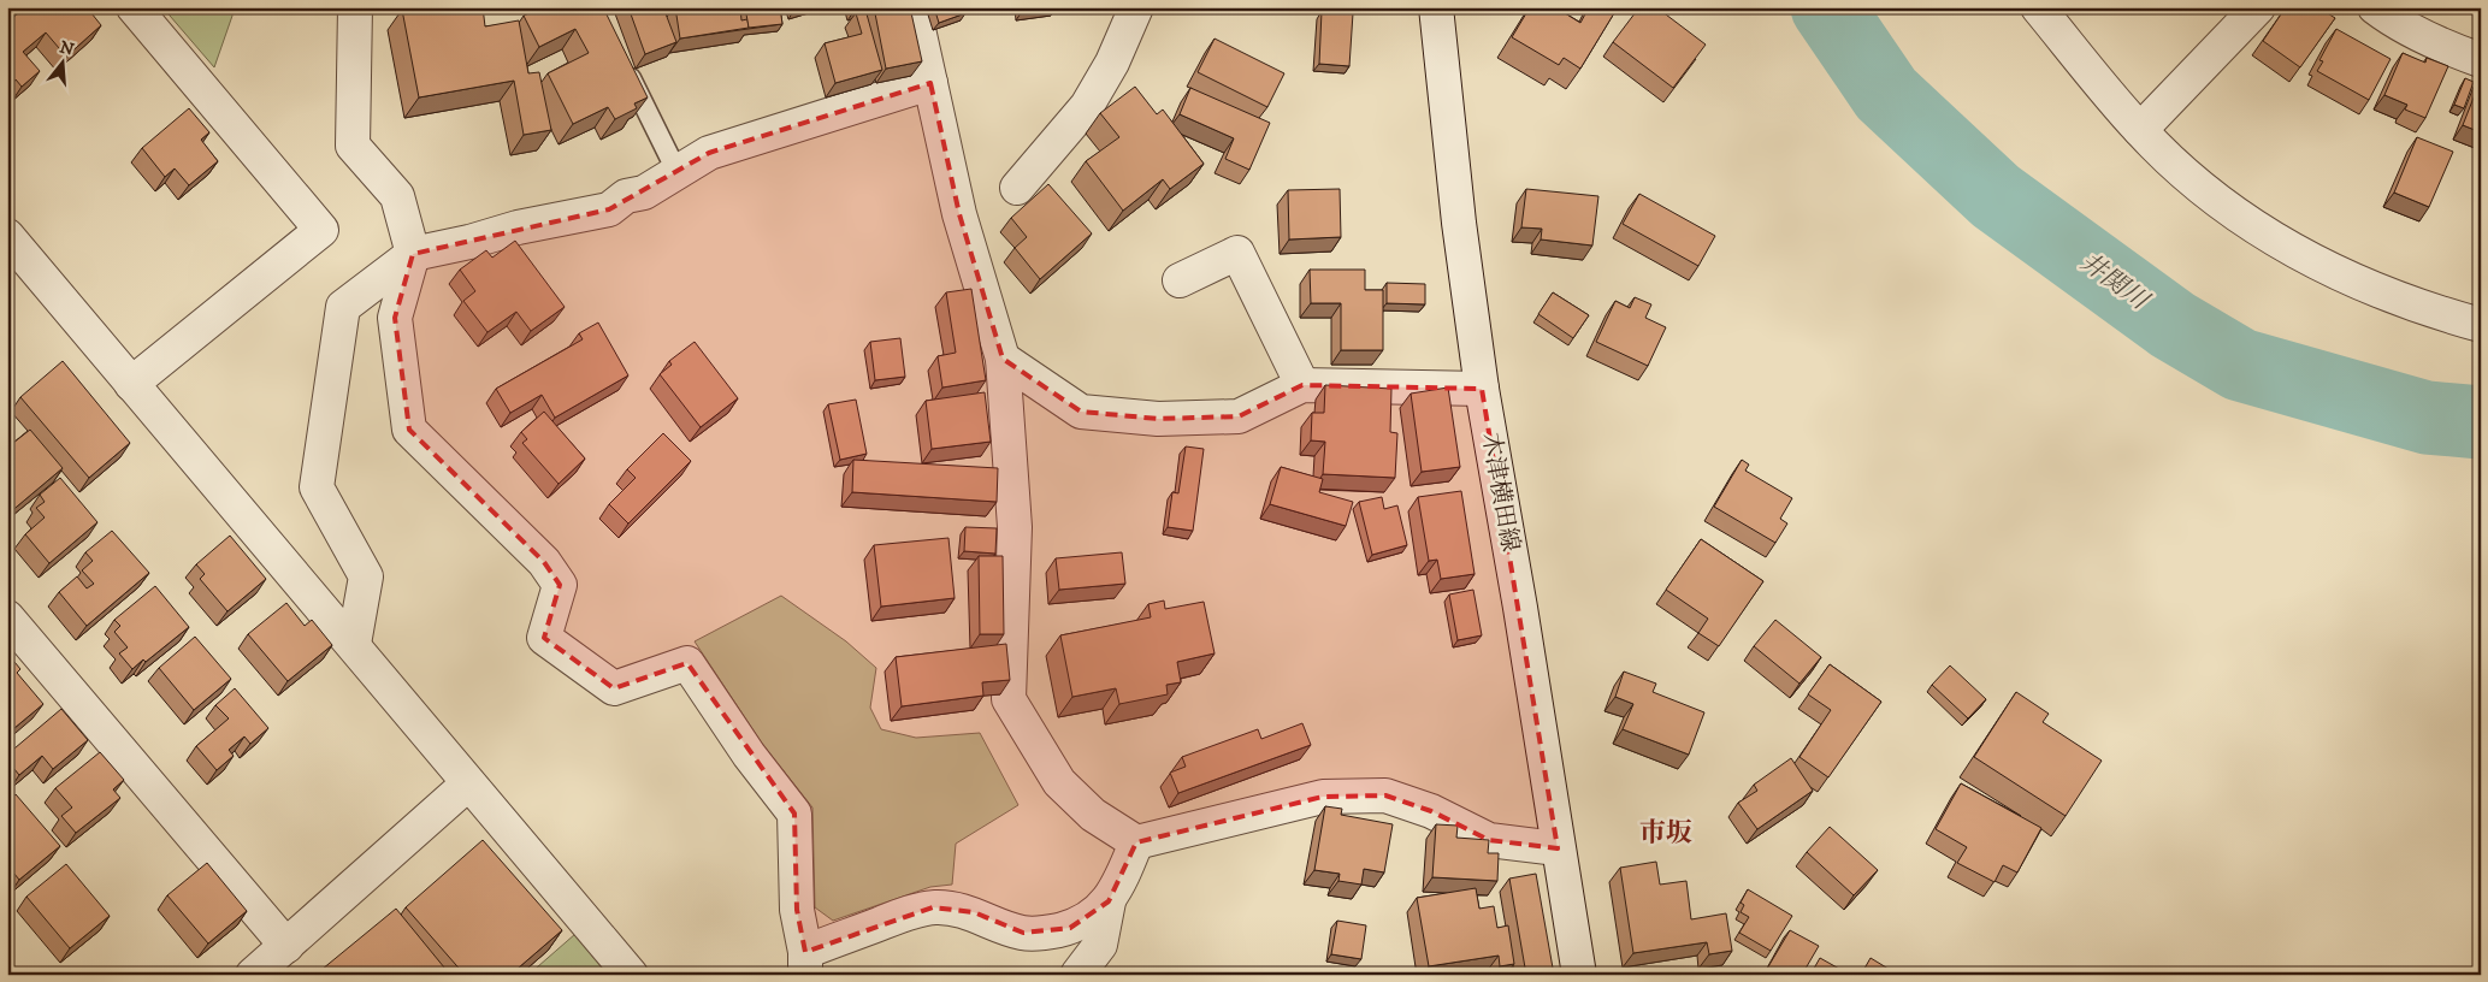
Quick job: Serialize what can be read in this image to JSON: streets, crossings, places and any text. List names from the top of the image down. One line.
{"streets":{"street":["木津横田線"]},"districts":["市坂"],"water":["井関川"],"north":"top"}
